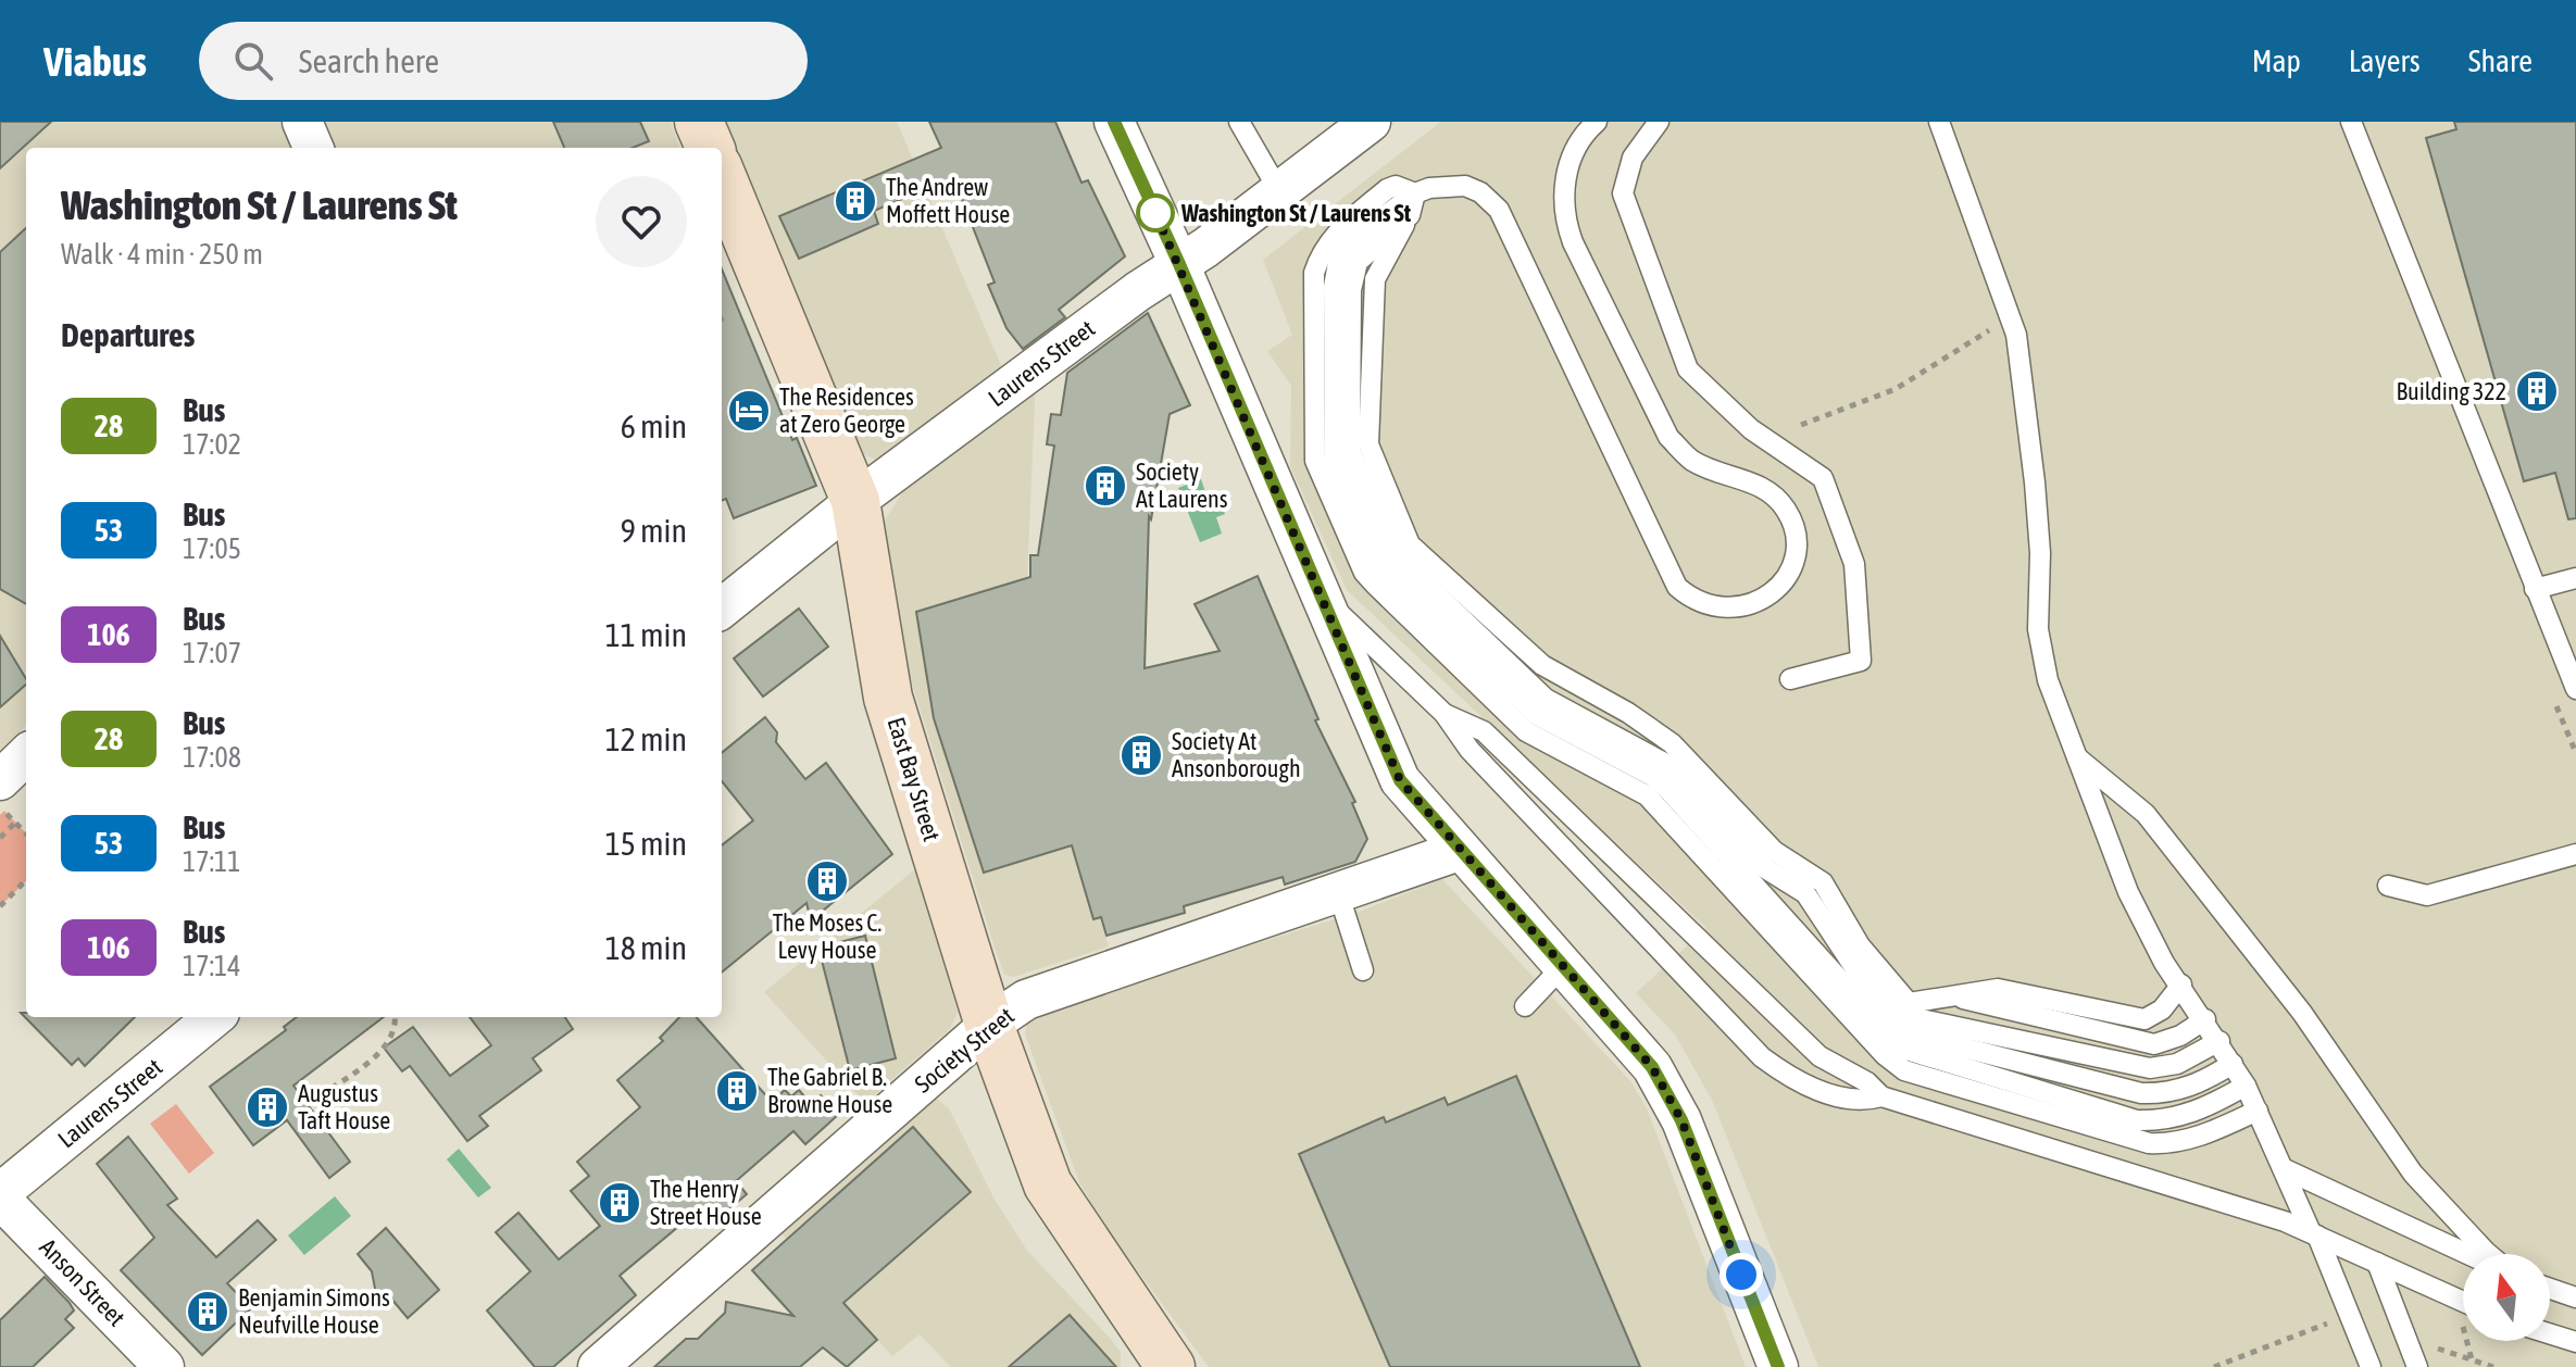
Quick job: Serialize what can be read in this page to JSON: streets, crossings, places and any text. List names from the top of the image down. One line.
{"streets":{"street":["Laurens Street","East Bay Street","Society Street","Anson Street"]},"crossings":[["Laurens Street","East Bay Street"],["Laurens Street","Anson Street"],["East Bay Street","Society Street"]],"places":{"building":["The Andrew Moffett House","Building 322","Society At Laurens","Society At Ansonborough","The Moses C. Levy House","The Gabriel B. Browne House","Augustus Taft House","The Henry Street House","Benjamin Simons Neufville House"],"other":["Washington St / Laurens St"],"hotel":["The Residences at Zero George"]},"lines":["bus line 28"],"north":"top","page":{"header":"Viabus","search":"Search here","nav":["Map","Layers","Share"],"heading":[["Washington St / Laurens St","Walk · 4 min · 250 m"],"Departures"],"list":[{"mark":"28","name":"Bus","note":"17:02","value":"6 min"},{"mark":"53","name":"Bus","note":"17:05","value":"9 min"},{"mark":"106","name":"Bus","note":"17:07","value":"11 min"},{"mark":"28","name":"Bus","note":"17:08","value":"12 min"},{"mark":"53","name":"Bus","note":"17:11","value":"15 min"},{"mark":"106","name":"Bus","note":"17:14","value":"18 min"}]}}
